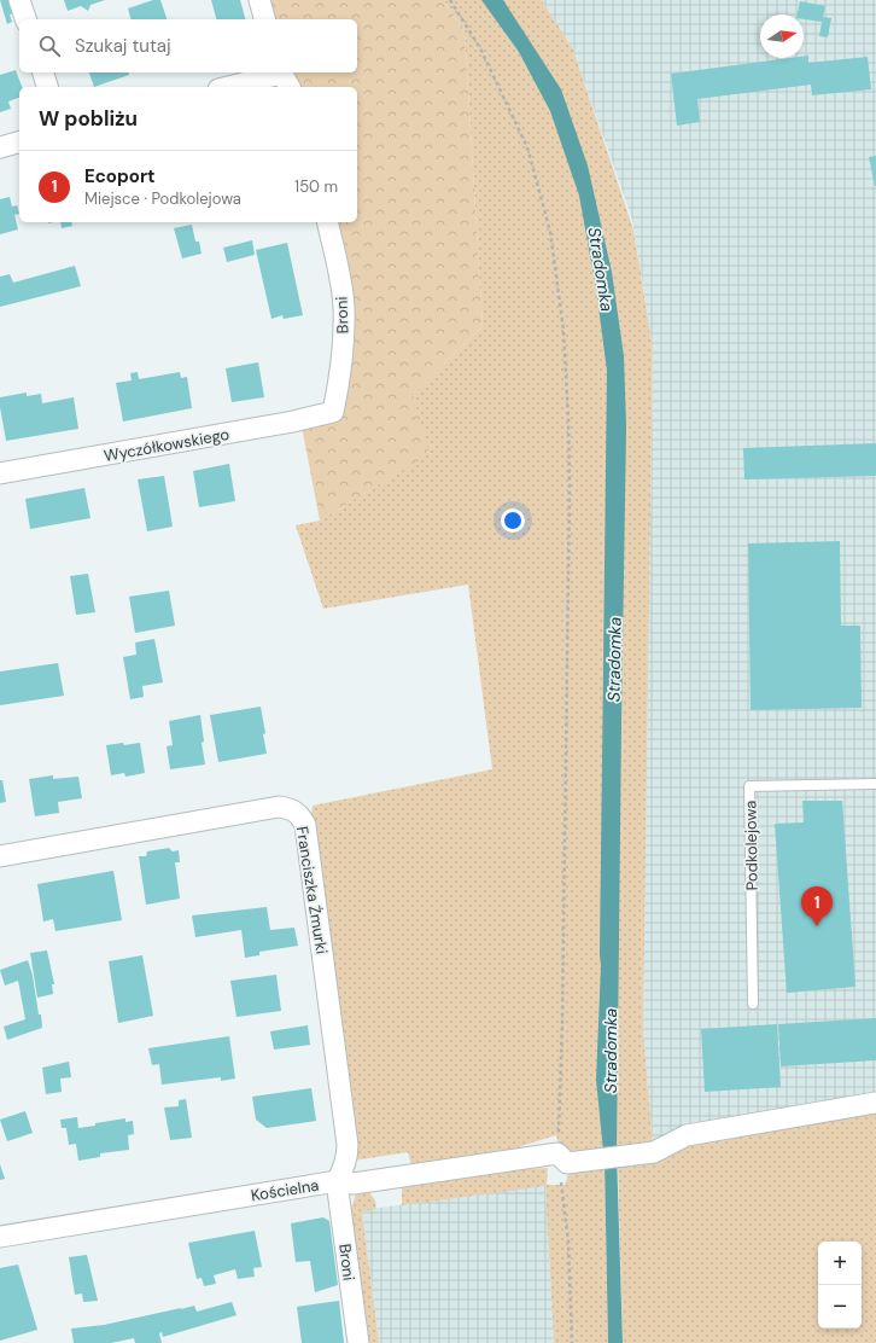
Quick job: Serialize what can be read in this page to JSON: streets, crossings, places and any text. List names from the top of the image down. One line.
{"streets":{"street":["Broni","Wyczółkowskiego","Franciszka Żmurki","Kościelna"],"lane":["Podkolejowa"]},"crossings":[["Broni","Wyczółkowskiego"],["Broni","Franciszka Żmurki"],["Broni","Kościelna"],["Franciszka Żmurki","Kościelna"]],"water":["Stradomka"],"north":"right","page":{"search":"Szukaj tutaj","heading":"W pobliżu","list":[{"mark":"1","name":"Ecoport","note":"Miejsce · Podkolejowa","value":"150 m"}],"pins":"1","map_buttons":["+","−"]}}
